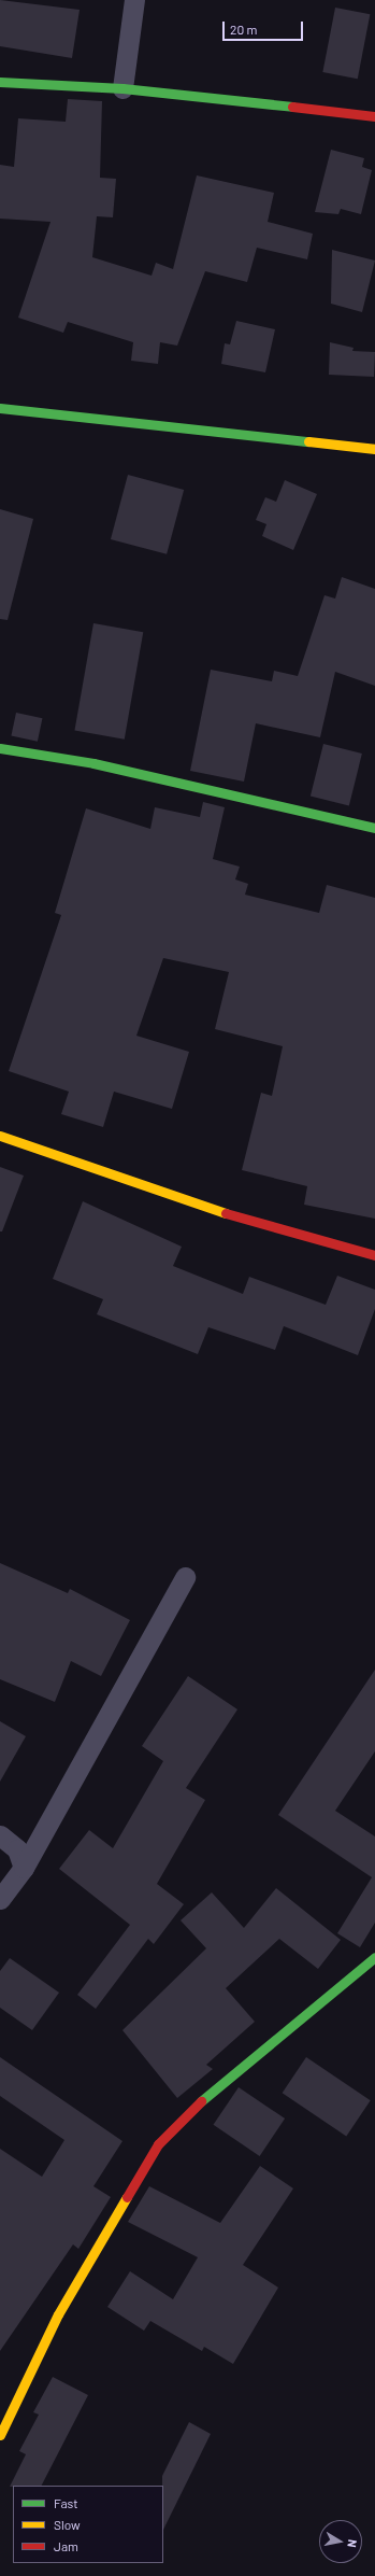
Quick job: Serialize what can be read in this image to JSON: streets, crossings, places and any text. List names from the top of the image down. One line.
{"legend":["Fast","Slow","Jam"],"scale_bar":"20 m","north":"right"}
